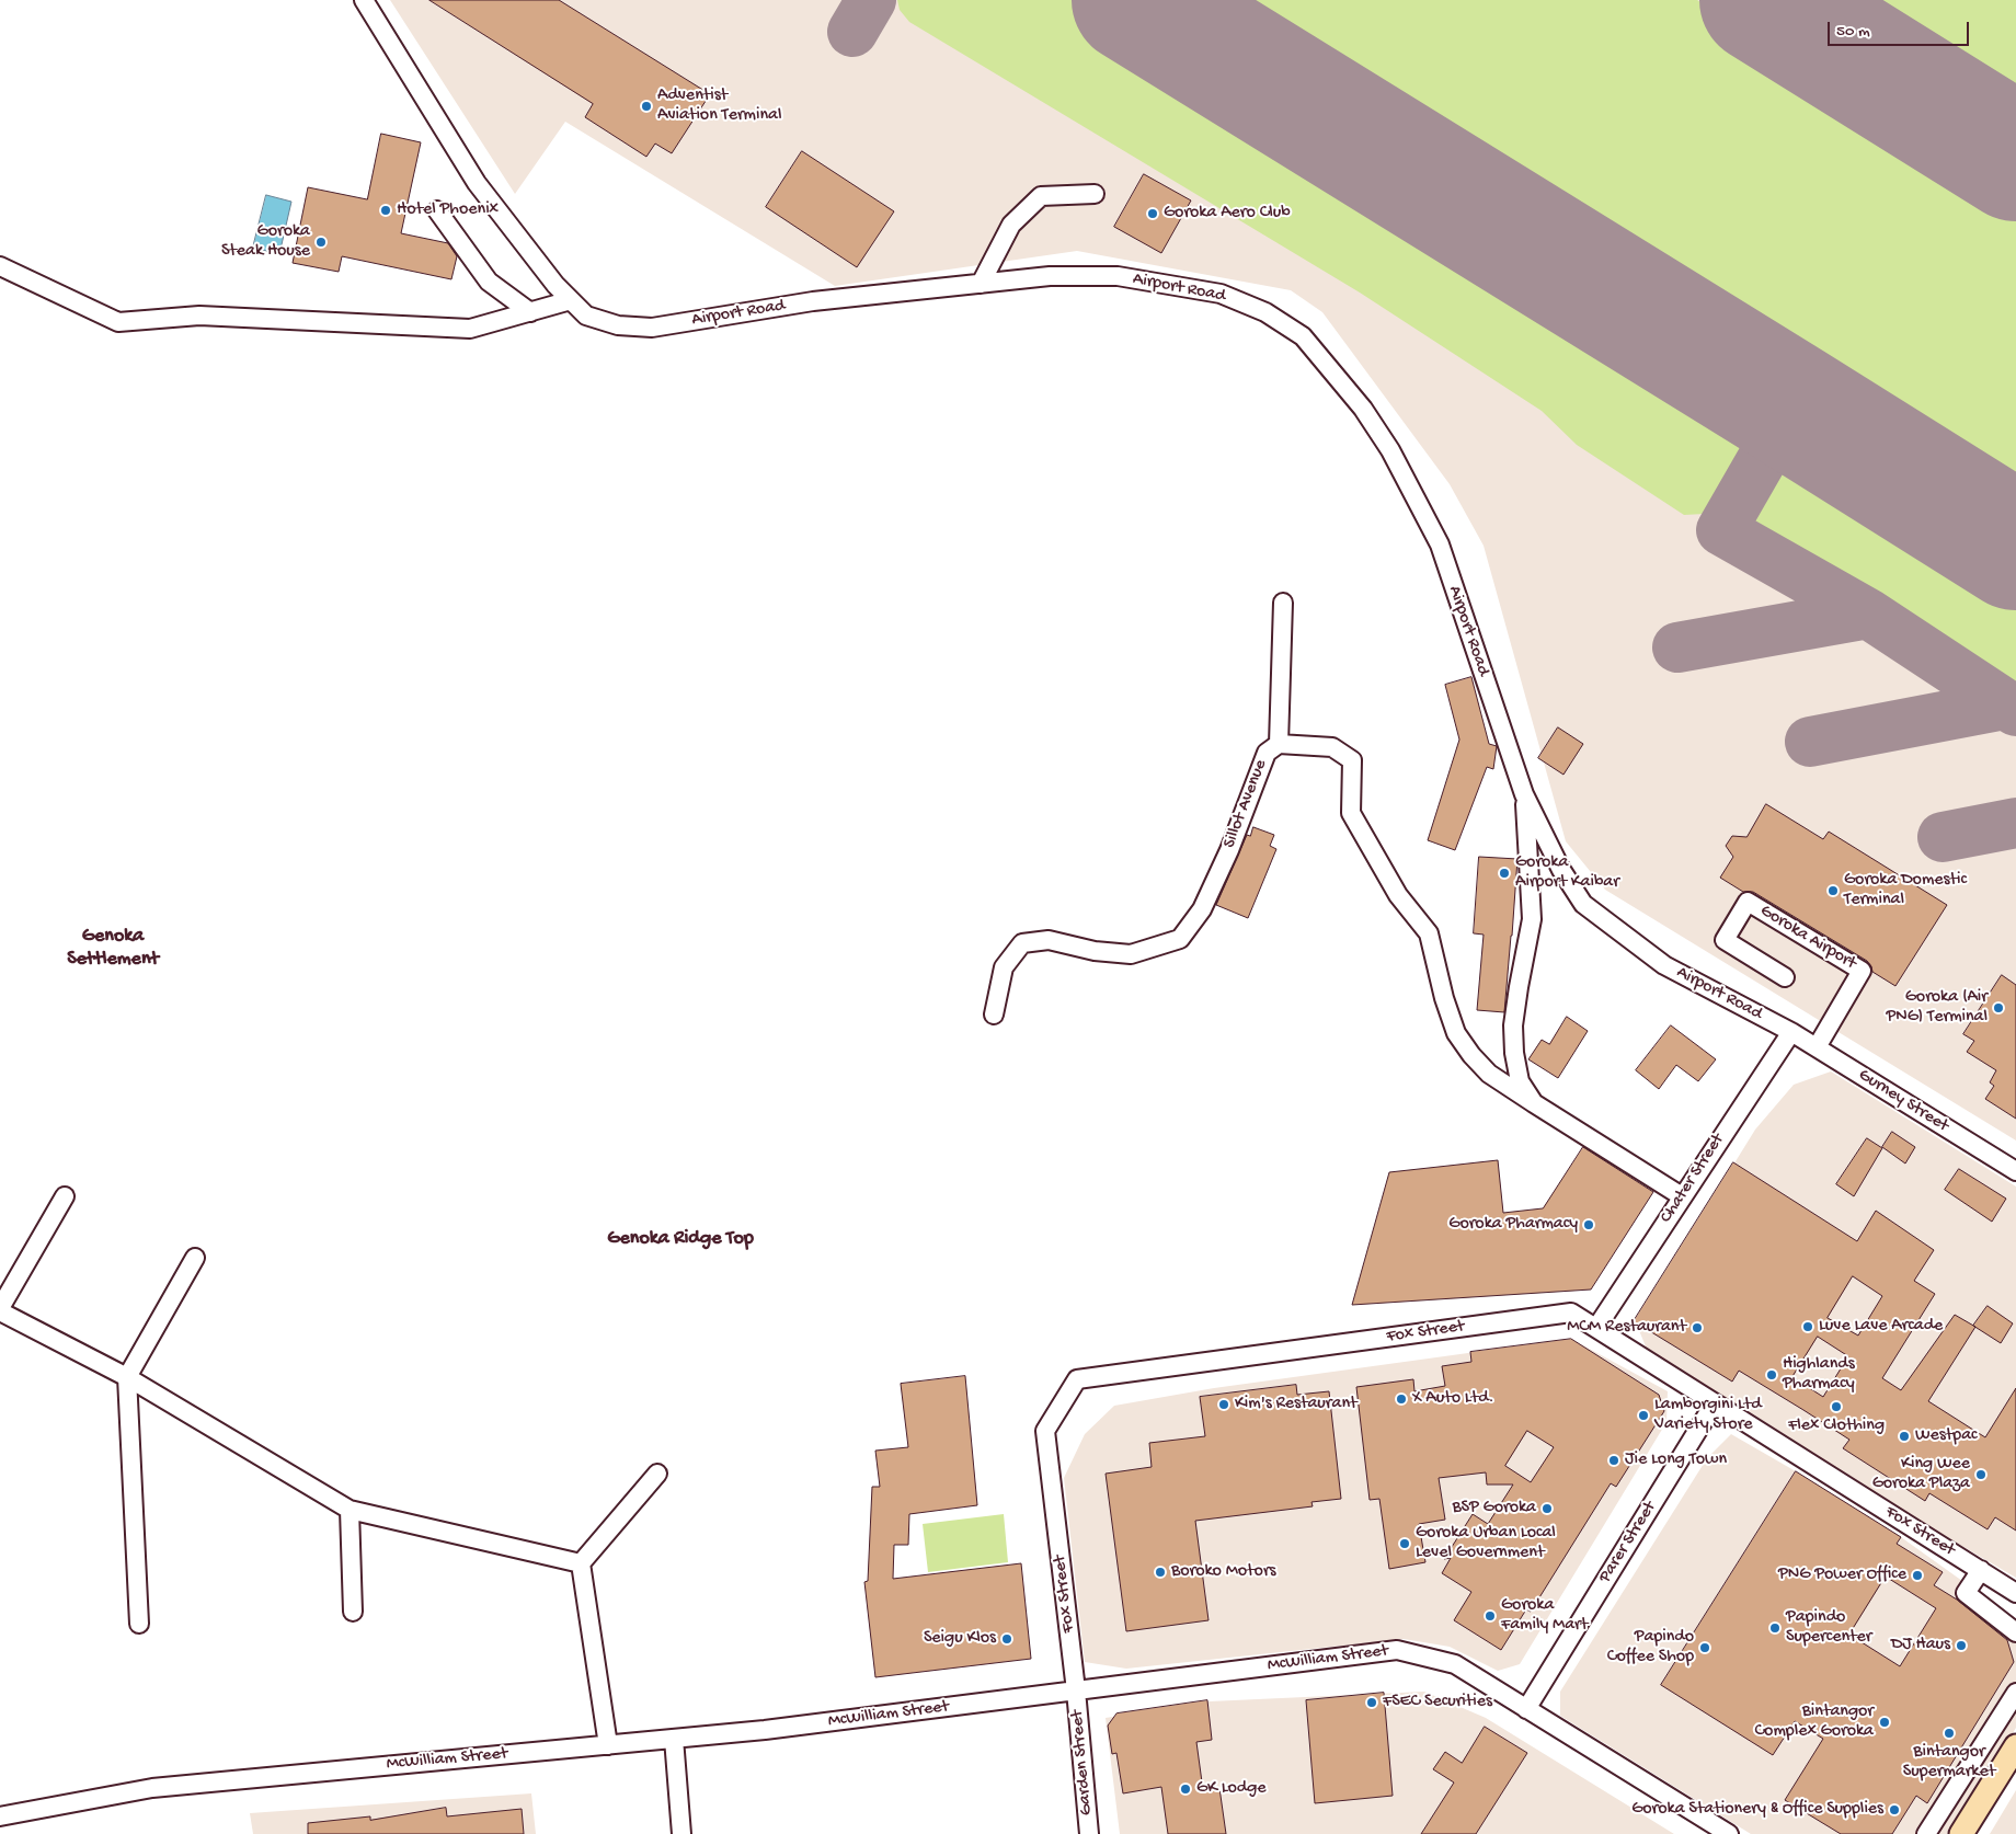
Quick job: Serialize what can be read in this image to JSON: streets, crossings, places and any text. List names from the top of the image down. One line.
{"streets":{"street":["Airport Road","Sillot Avenue","Goroka Airport","Gurney Street","Chater Street","Fox Street","Parer Street","McWilliam Street","Garden Street"]},"crossings":[["Airport Road","Gurney Street"],["Airport Road","Chater Street"],["Goroka Airport","Gurney Street"],["Gurney Street","Chater Street"],["Chater Street","Fox Street"],["Fox Street","Parer Street"],["Fox Street","McWilliam Street"],["Fox Street","Garden Street"],["Parer Street","McWilliam Street"],["McWilliam Street","Garden Street"]],"districts":["Genoka Settlement","Genoka Ridge Top"],"places":["Adventist Aviation Terminal","Hotel Phoenix","Goroka Aero Club","Goroka Steak House","Goroka Airport Kaibar","Goroka Domestic Terminal","Goroka (Air PNG) Terminal","Goroka Pharmacy","Luve Lave Arcade","MCM Restaurant","Highlands Pharmacy","X Auto Ltd.","Kim's Restaurant","Flex Clothing","Lamborgini Ltd Variety Store","Westpac","Jie Long Town","King Wee Goroka Plaza","BSP Goroka","Goroka Urban Local Level Government","Boroko Motors","PNG Power Office","Goroka Family Mart","Papindo Supercenter","Seigu Klos","DJ Haus","Papindo Coffee Shop","FSEC Securities","Bintangor Complex Goroka","Bintangor Supermarket","GK Lodge","Goroka Stationery & Office Supplies"],"scale_bar":"50 m"}
